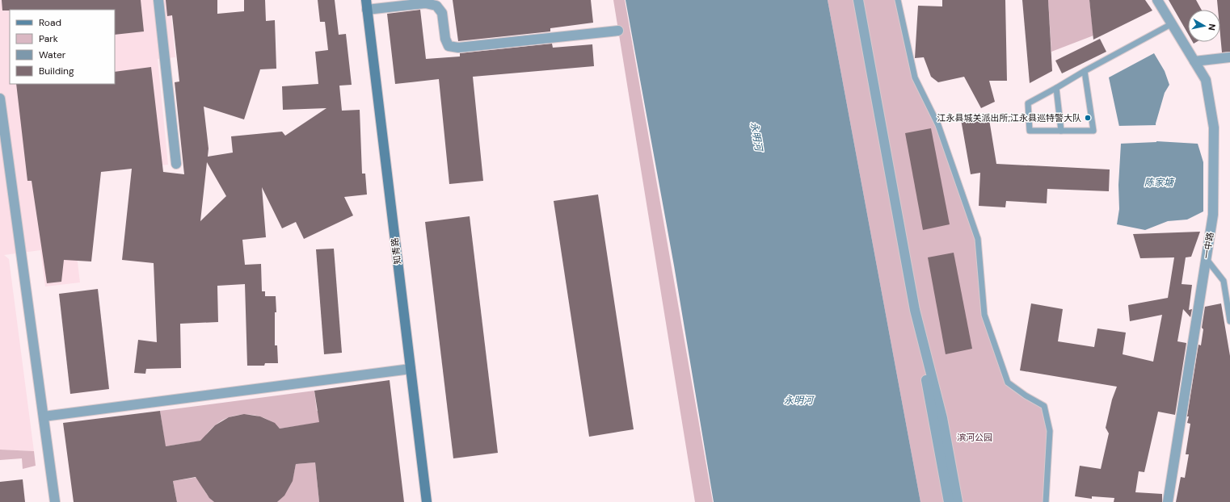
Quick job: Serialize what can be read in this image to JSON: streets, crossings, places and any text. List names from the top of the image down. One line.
{"streets":{"main road":["知青路"],"street":["一中路"]},"water":["永明河","陈家塘"],"parks":["滨河公园"],"places":["江永县城关派出所;江永县巡特警大队"],"legend":["Road","Park","Water","Building"],"north":"right"}
